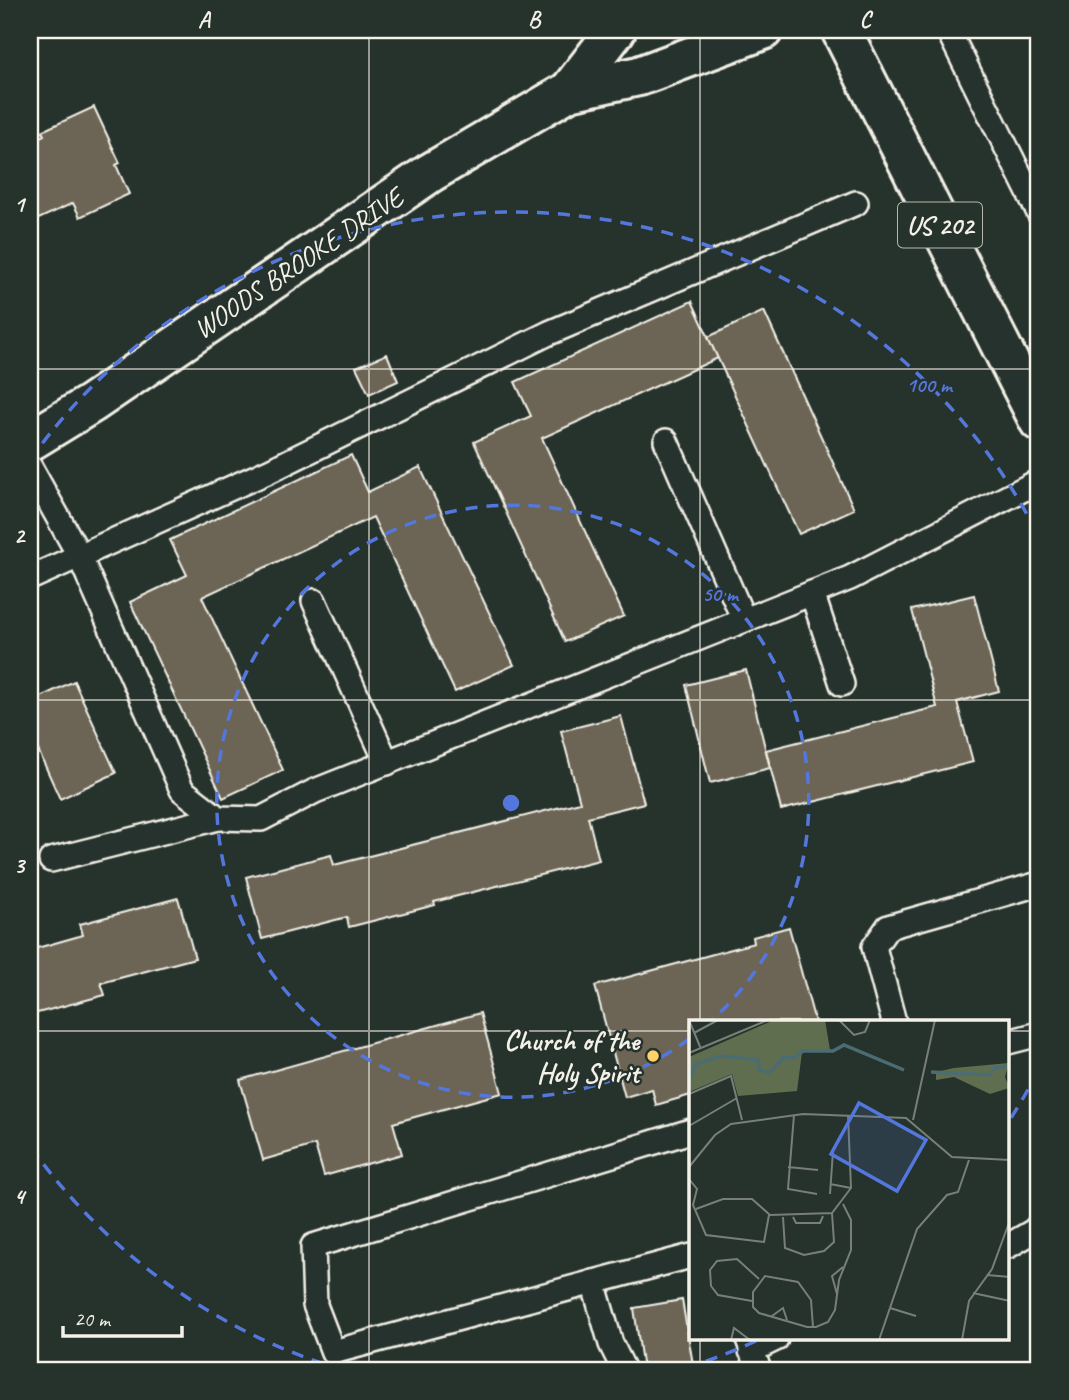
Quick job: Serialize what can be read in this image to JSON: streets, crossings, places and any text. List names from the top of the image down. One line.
{"streets":{"street":["US 202","WOODS BROOKE DRIVE"]},"places":["Church of the Holy Spirit"],"scale_bar":"20 m","grid":{"columns":["A","B","C"],"rows":["1","2","3","4"]},"rings":["100 m","50 m"]}
